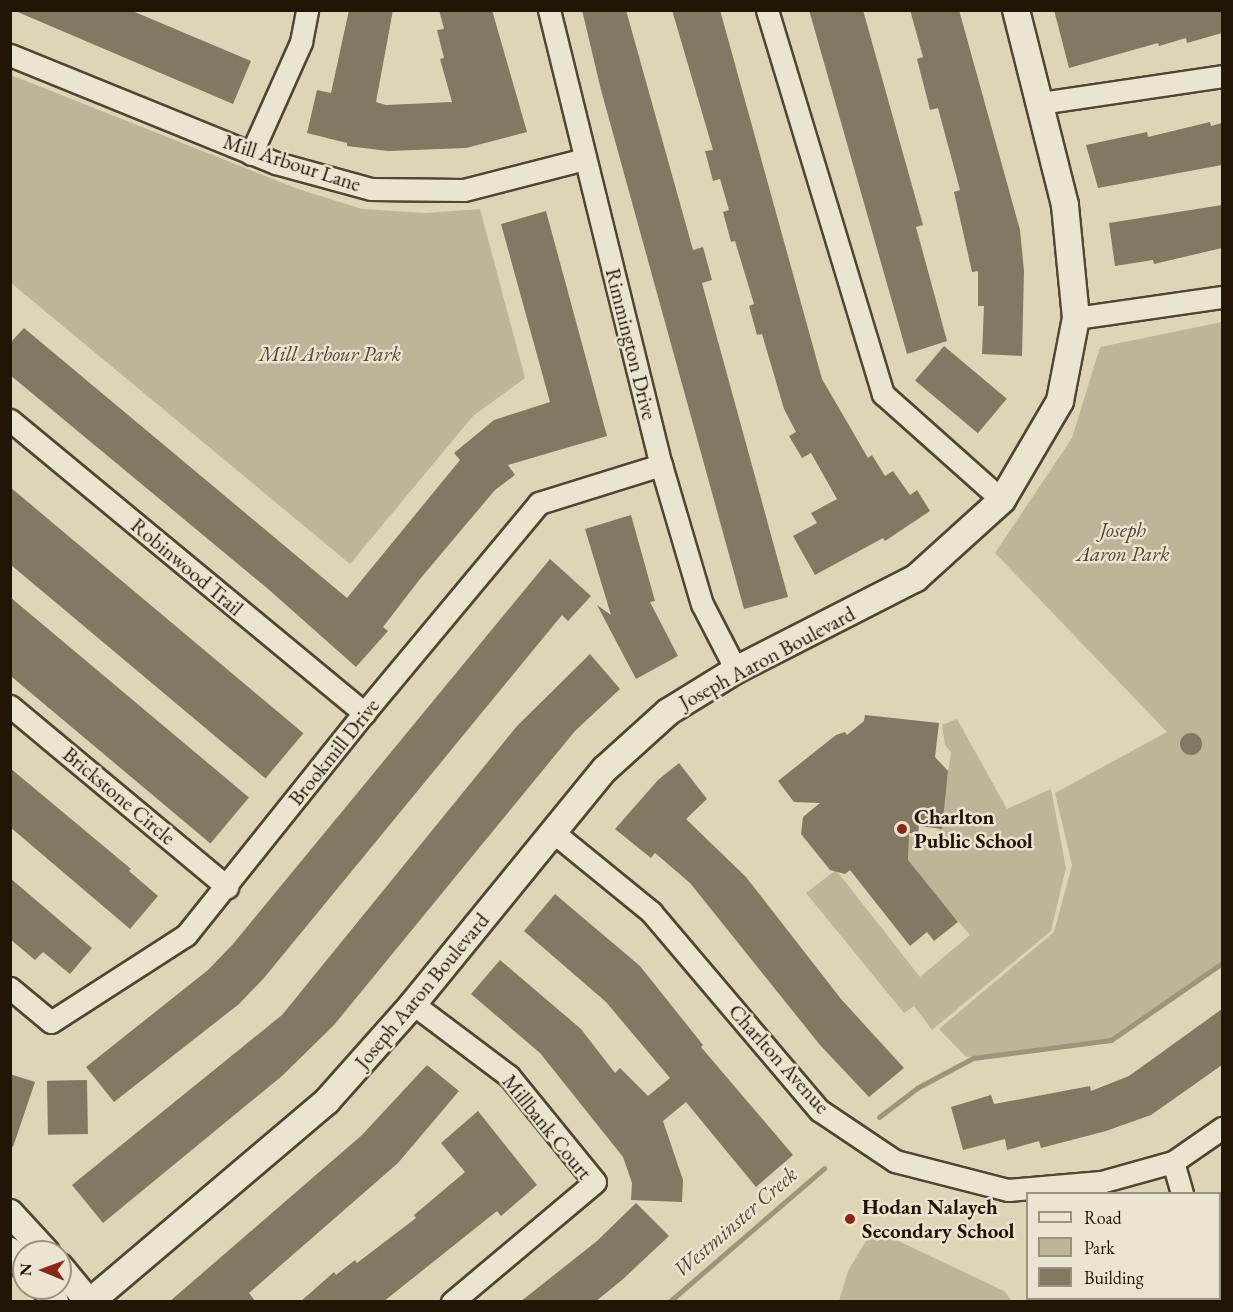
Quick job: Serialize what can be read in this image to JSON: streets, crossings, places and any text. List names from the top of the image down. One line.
{"streets":{"street":["Mill Arbour Lane","Rimmington Drive","Robinwood Trail","Joseph Aaron Boulevard","Brookmill Drive","Brickstone Circle","Charlton Avenue","Millbank Court"]},"crossings":[["Mill Arbour Lane","Rimmington Drive"],["Rimmington Drive","Joseph Aaron Boulevard"],["Rimmington Drive","Brookmill Drive"],["Robinwood Trail","Brookmill Drive"],["Joseph Aaron Boulevard","Charlton Avenue"],["Joseph Aaron Boulevard","Millbank Court"],["Brookmill Drive","Brickstone Circle"]],"water":["Westminster Creek"],"parks":["Mill Arbour Park","Joseph Aaron Park"],"places":["Charlton Public School","Hodan Nalayeh Secondary School"],"legend":["Road","Park","Building"],"north":"left"}
